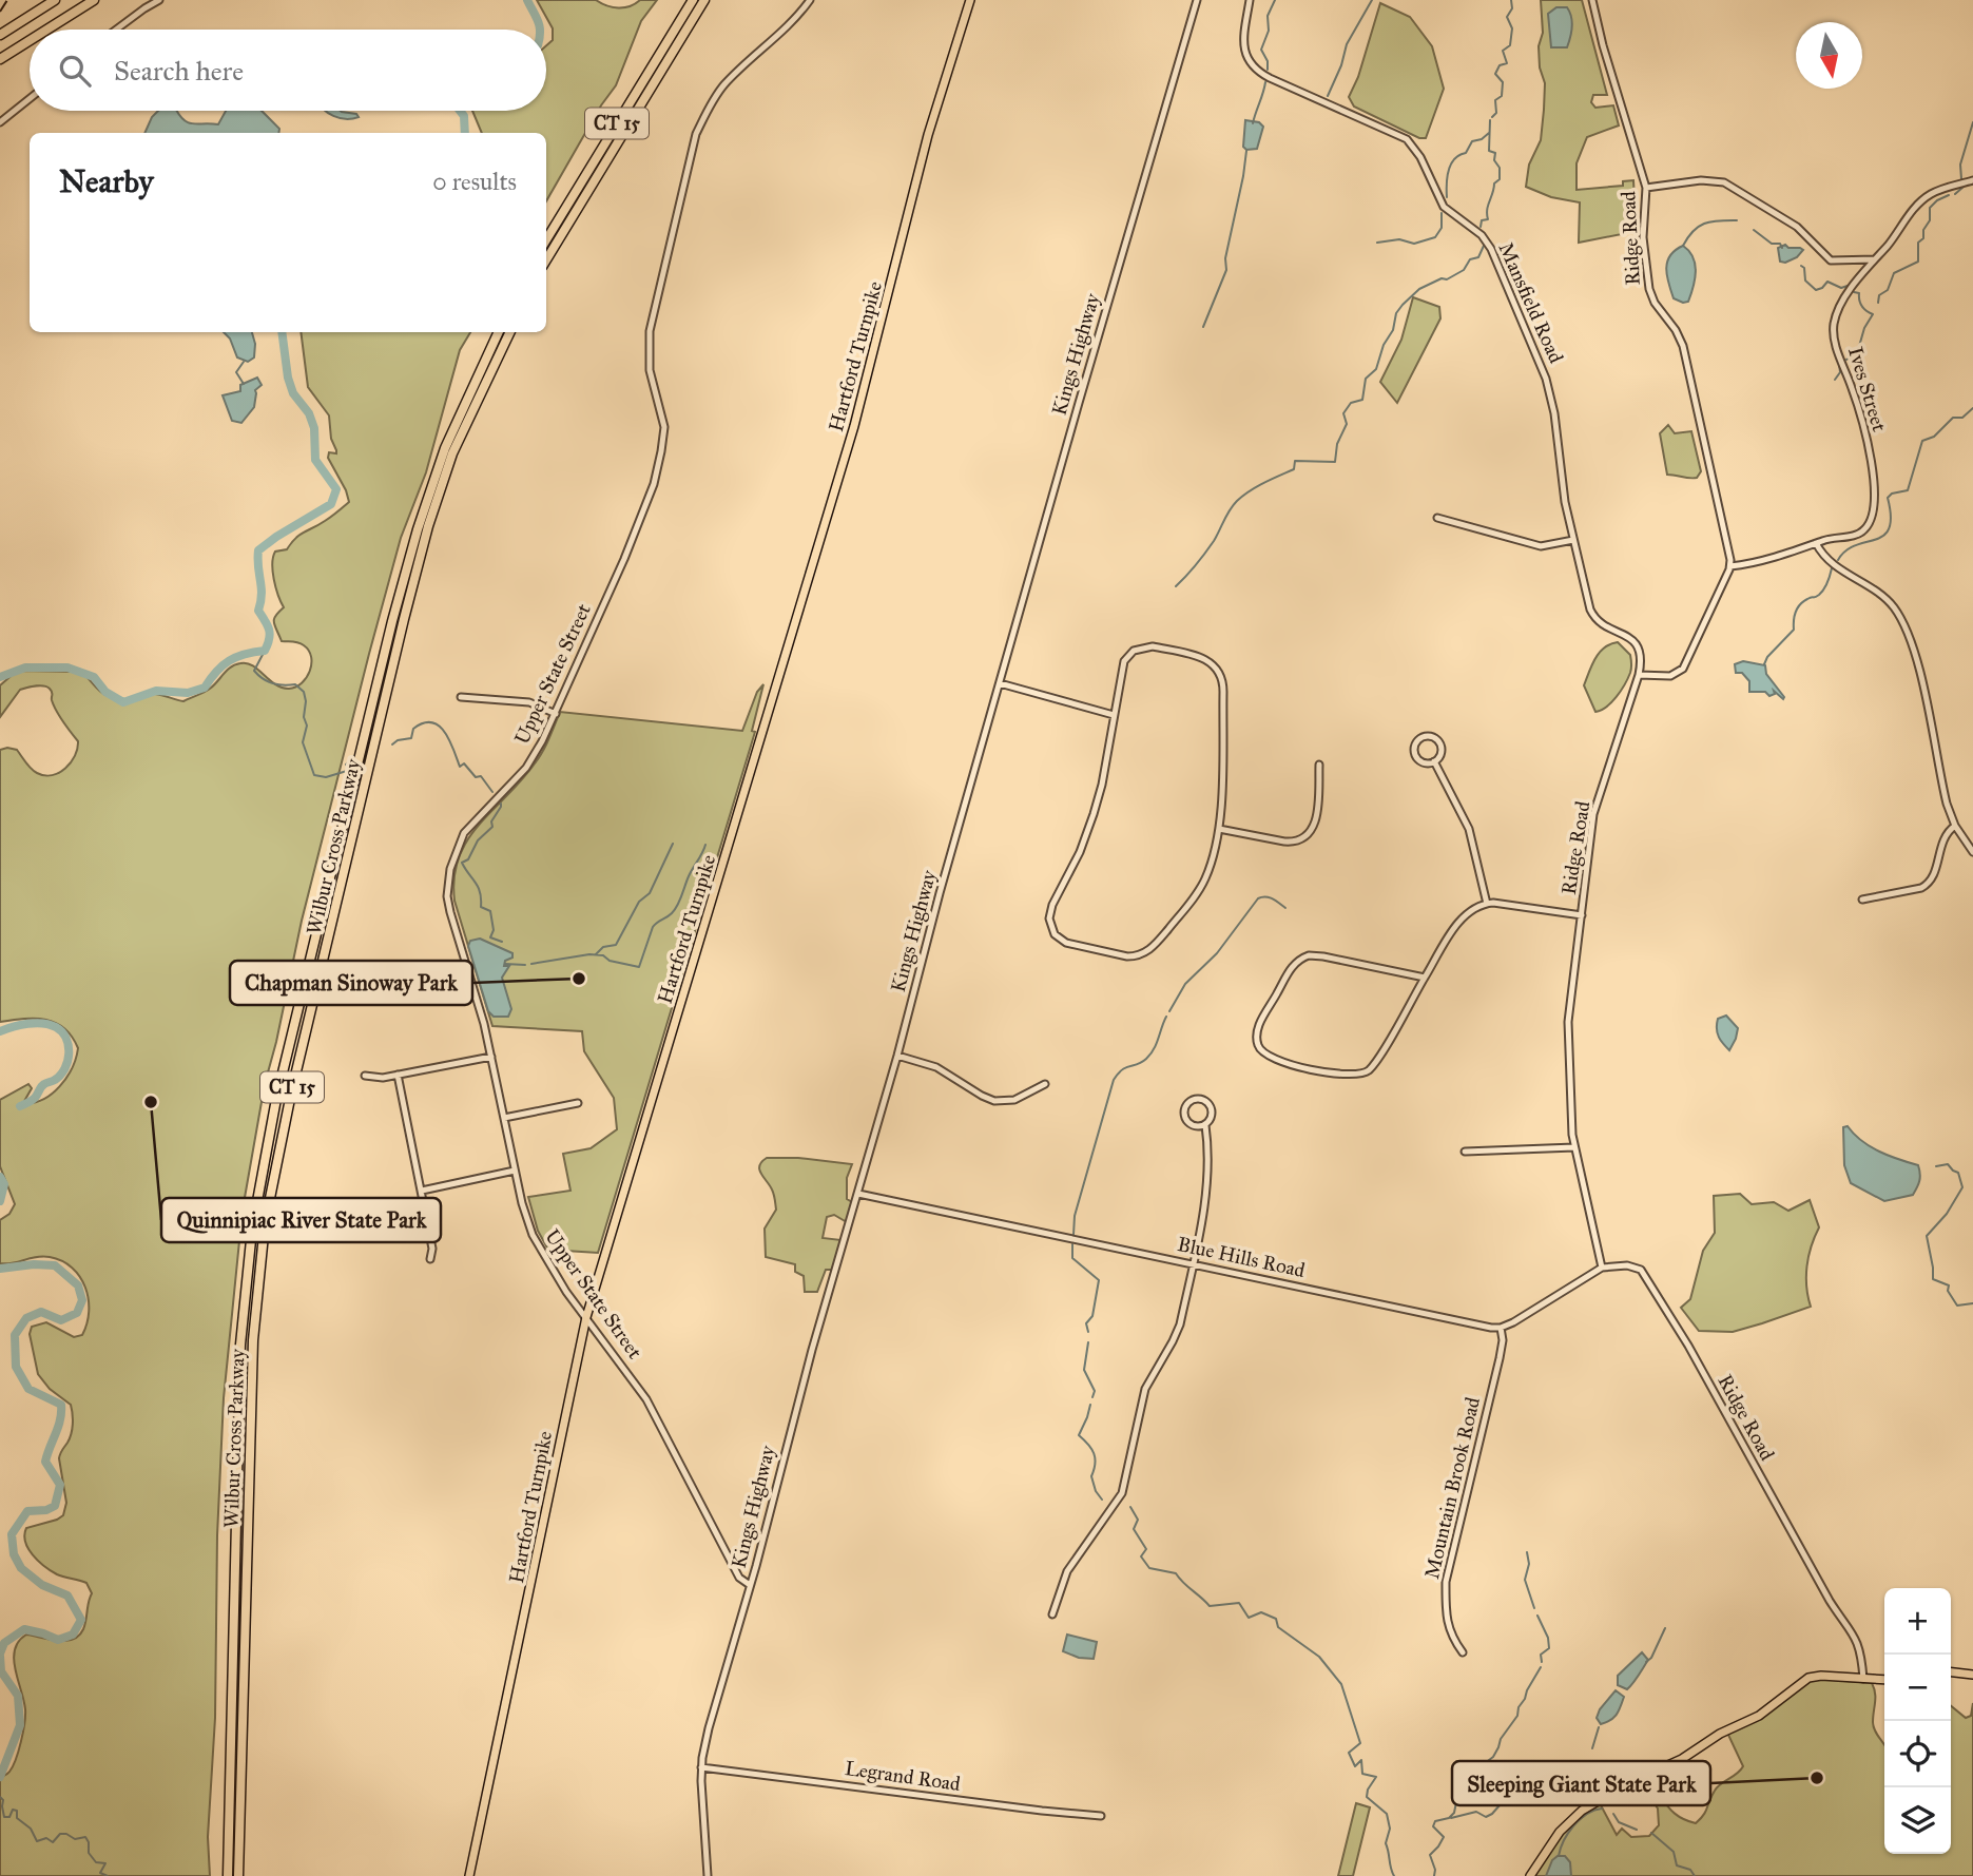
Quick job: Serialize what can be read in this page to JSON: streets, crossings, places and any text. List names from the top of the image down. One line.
{"streets":{"highway":["CT 15","Wilbur Cross Parkway"],"main road":["Hartford Turnpike"],"street":["Ridge Road","Mansfield Road","Kings Highway","Ives Street","Upper State Street","Blue Hills Road","Mountain Brook Road","Legrand Road"]},"crossings":[["Ridge Road","Mansfield Road"],["Ridge Road","Ives Street"],["Kings Highway","Upper State Street"],["Kings Highway","Blue Hills Road"],["Kings Highway","Legrand Road"],["Hartford Turnpike","Upper State Street"],["Blue Hills Road","Mountain Brook Road"]],"places":["Chapman Sinoway Park","Quinnipiac River State Park","Sleeping Giant State Park"],"north":"bottom","page":{"search":"Search here","heading":["Nearby","0 results"],"map_buttons":["+","−"]}}
